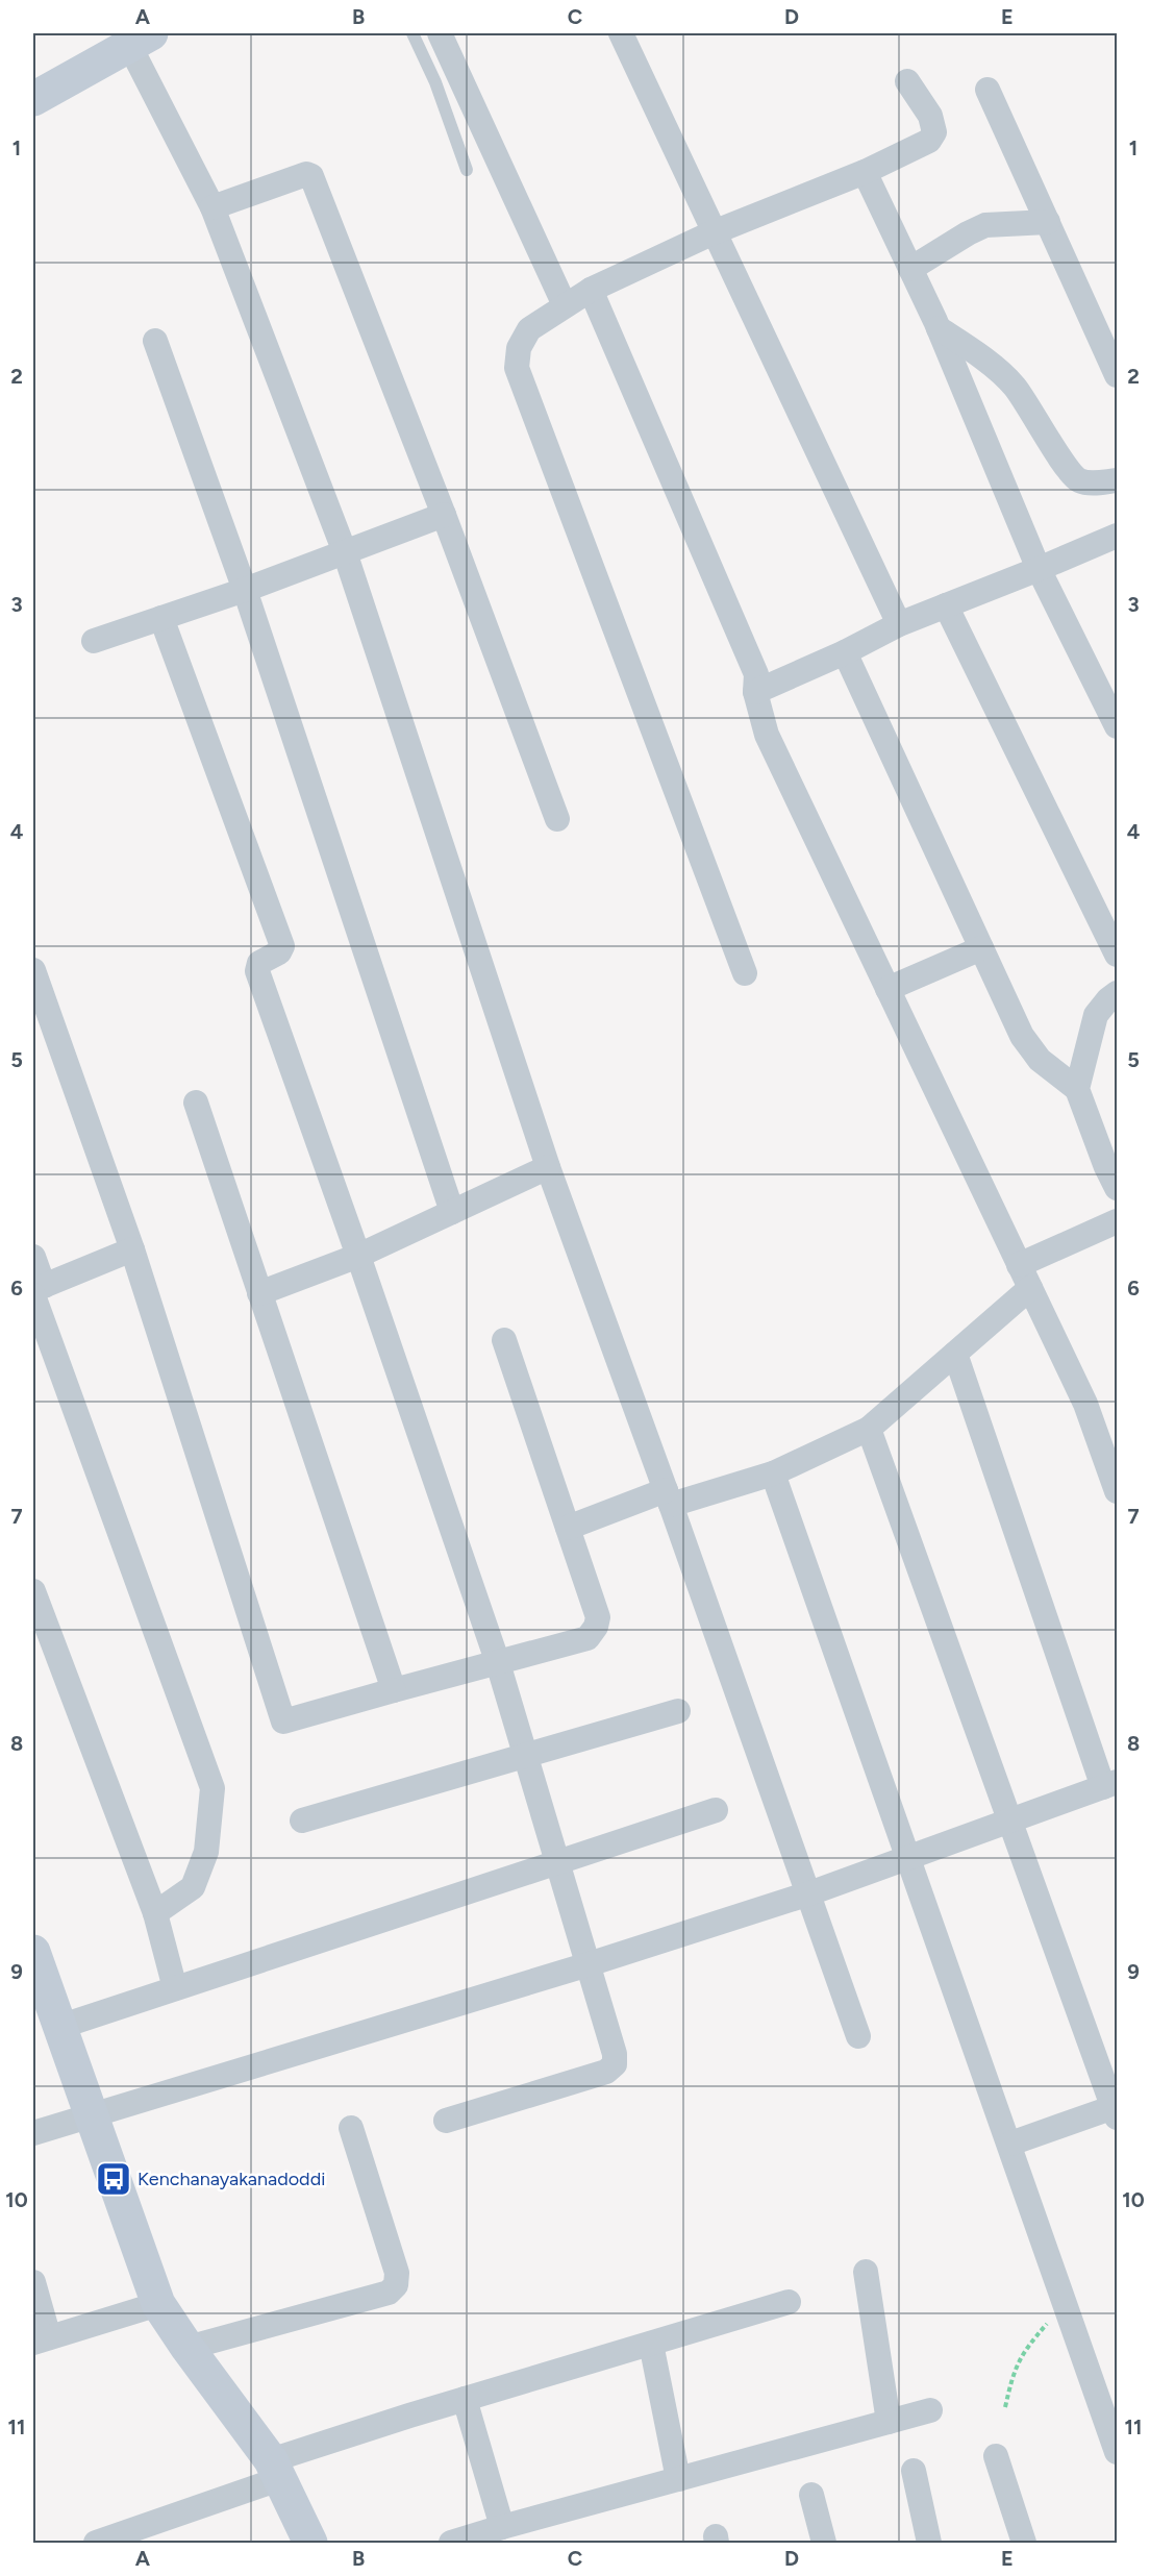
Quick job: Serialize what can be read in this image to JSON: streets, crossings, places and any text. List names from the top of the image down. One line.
{"places":{"bus stop":["Kenchanayakanadoddi"]},"grid":{"columns":["A","B","C","D","E"],"rows":["1","2","3","4","5","6","7","8","9","10","11"]}}
